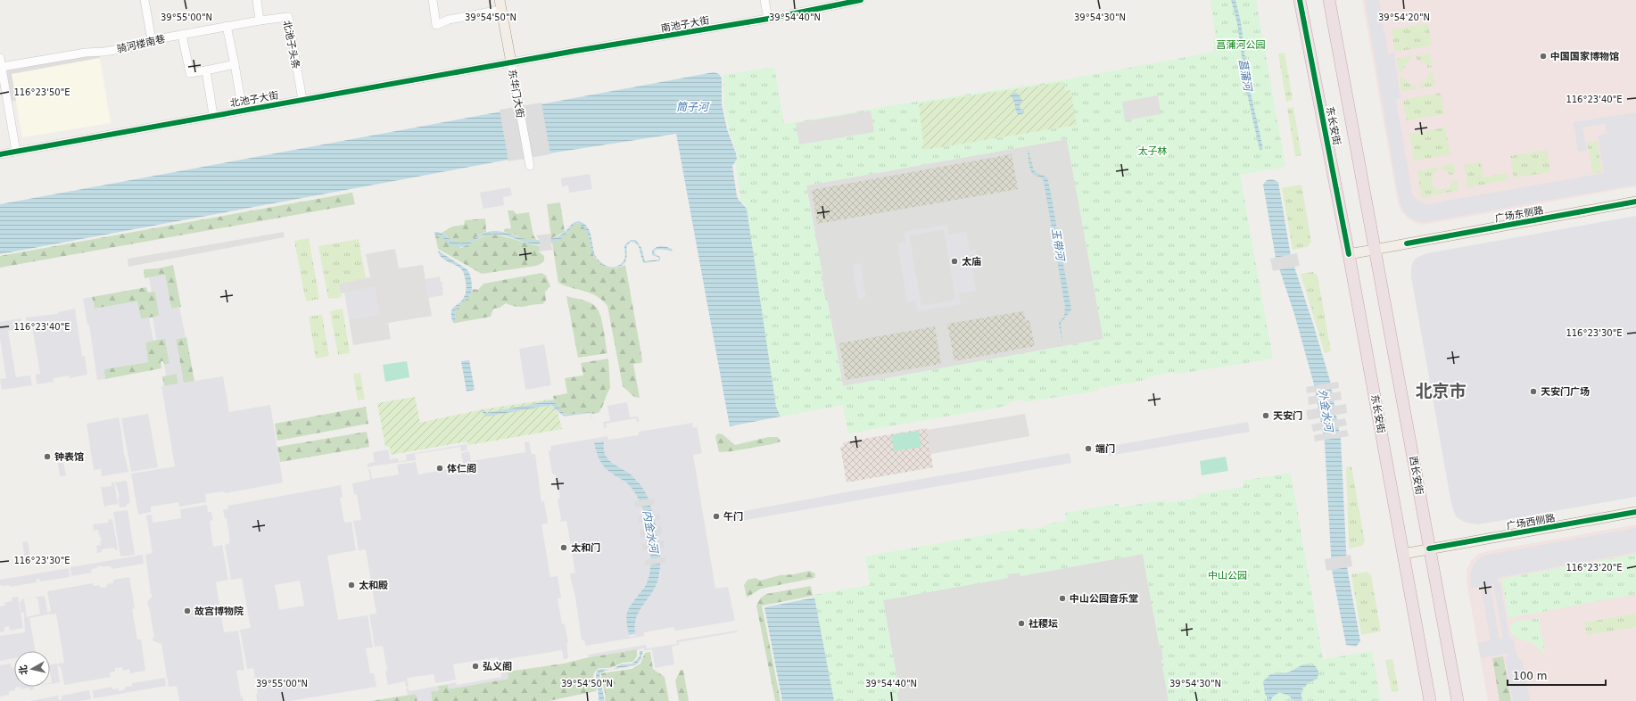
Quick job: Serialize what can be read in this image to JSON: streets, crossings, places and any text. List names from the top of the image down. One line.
{"streets":{"highway":["东长安街","西长安街"],"main road":["东华门大街","广场东侧路","广场西侧路"],"street":["南池子大街","骑河楼南巷","北池子头条","北池子大街"]},"crossings":[["南池子大街","东华门大街"],["南池子大街","北池子大街"],["骑河楼南巷","北池子头条"],["北池子头条","北池子大街"],["东华门大街","北池子大街"],["东长安街","广场东侧路"],["东长安街","西长安街"],["东长安街","广场西侧路"],["广场东侧路","西长安街"],["西长安街","广场西侧路"]],"districts":["北京市"],"water":["菖蒲河","筒子河","玉带河","外金水河","内金水河"],"parks":["菖蒲河公园","太子林","中山公园"],"places":["中国国家博物馆","太庙","天安门广场","天安门","端门","钟表馆","体仁阁","午门","太和门","太和殿","中山公园音乐堂","故宫博物院","社稷坛","弘义阁"],"scale_bar":"100 m","north":"left","coordinates":["39°55'00\"N","39°54'50\"N","39°54'40\"N","39°54'30\"N","39°54'20\"N","116°23'50\"E","116°23'40\"E","116°23'30\"E","116°23'20\"E"]}
